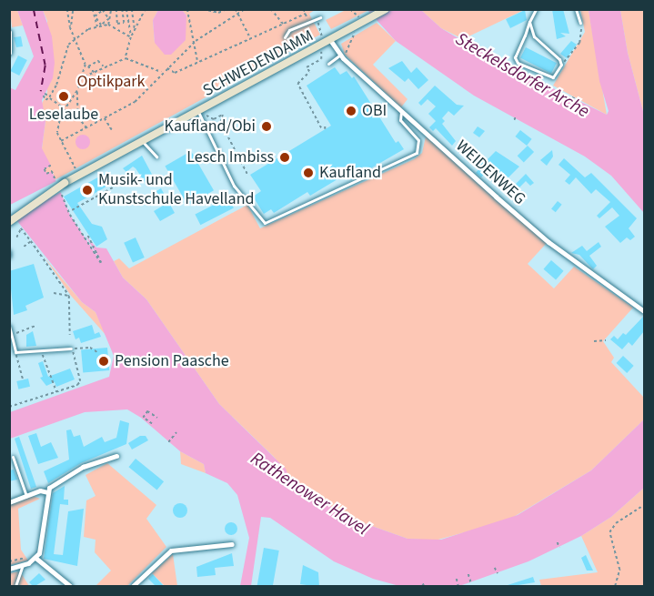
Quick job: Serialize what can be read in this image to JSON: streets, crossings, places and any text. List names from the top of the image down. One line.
{"streets":{"main road":["SCHWEDENDAMM"],"street":["WEIDENWEG"]},"crossings":[["SCHWEDENDAMM","WEIDENWEG"]],"water":["Steckelsdorfer Arche","Rathenower Havel"],"parks":["Optikpark"],"places":["Leselaube","OBI","Kaufland/Obi","Lesch Imbiss","Kaufland","Musik- und Kunstschule Havelland","Pension Paasche"]}
